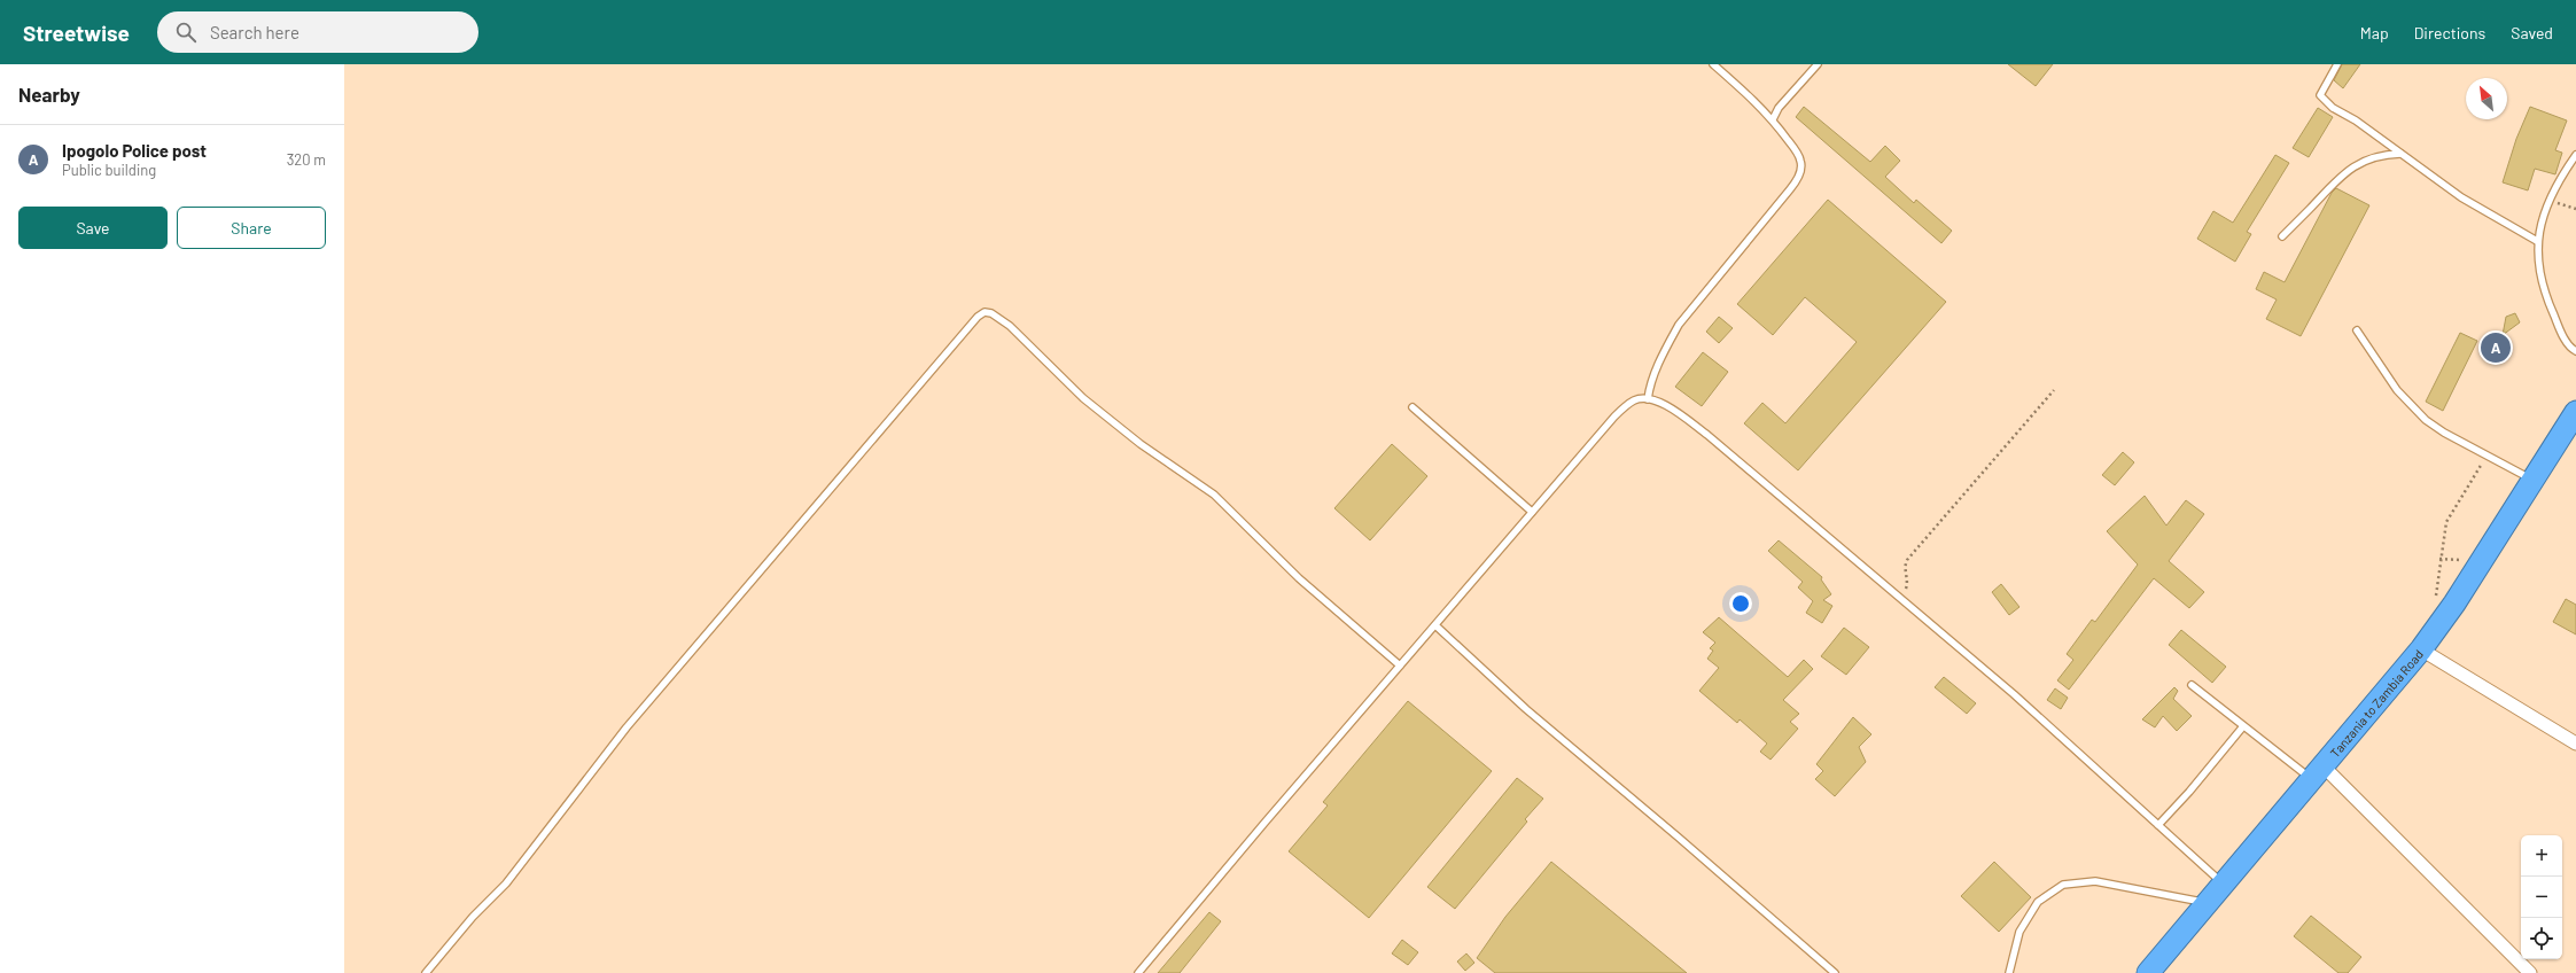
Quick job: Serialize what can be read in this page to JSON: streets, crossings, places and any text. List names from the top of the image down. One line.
{"streets":{"highway":["Tanzania to Zambia Road"]},"north":"top left","page":{"header":"Streetwise","search":"Search here","nav":["Map","Directions","Saved"],"heading":"Nearby","list":[{"mark":"A","name":"Ipogolo Police post","note":"Public building","value":"320 m"}],"buttons":["Save","Share"],"pins":"A","map_buttons":["+","−"]}}
